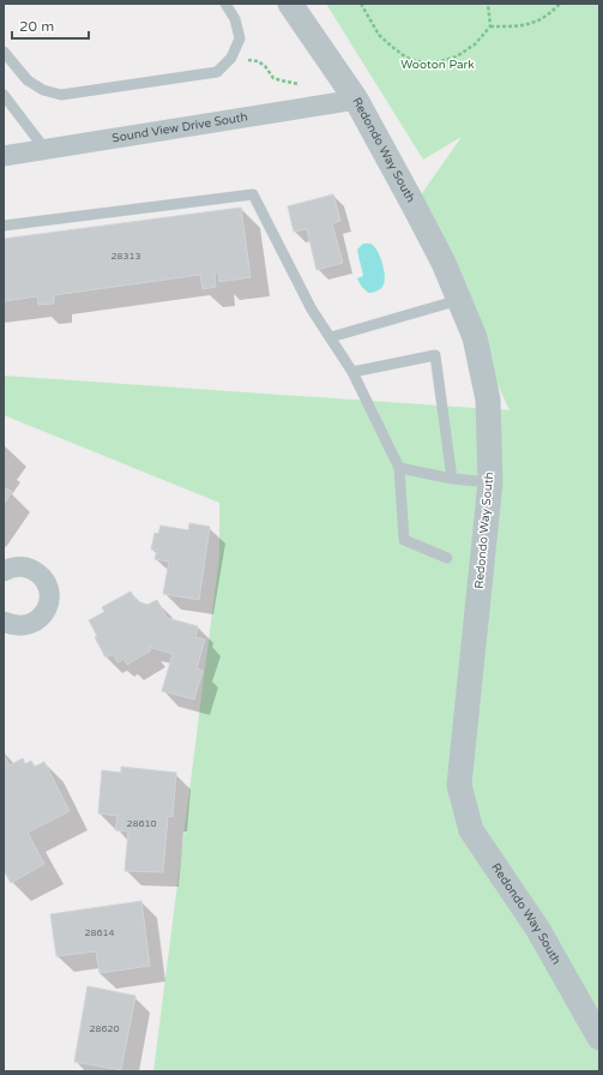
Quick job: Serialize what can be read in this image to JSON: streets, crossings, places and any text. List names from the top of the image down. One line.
{"streets":{"street":["Sound View Drive South","Redondo Way South"]},"crossings":[["Sound View Drive South","Redondo Way South"]],"parks":["Wooton Park"],"house_numbers":["28313","28610","28614","28620"],"scale_bar":"20 m"}
